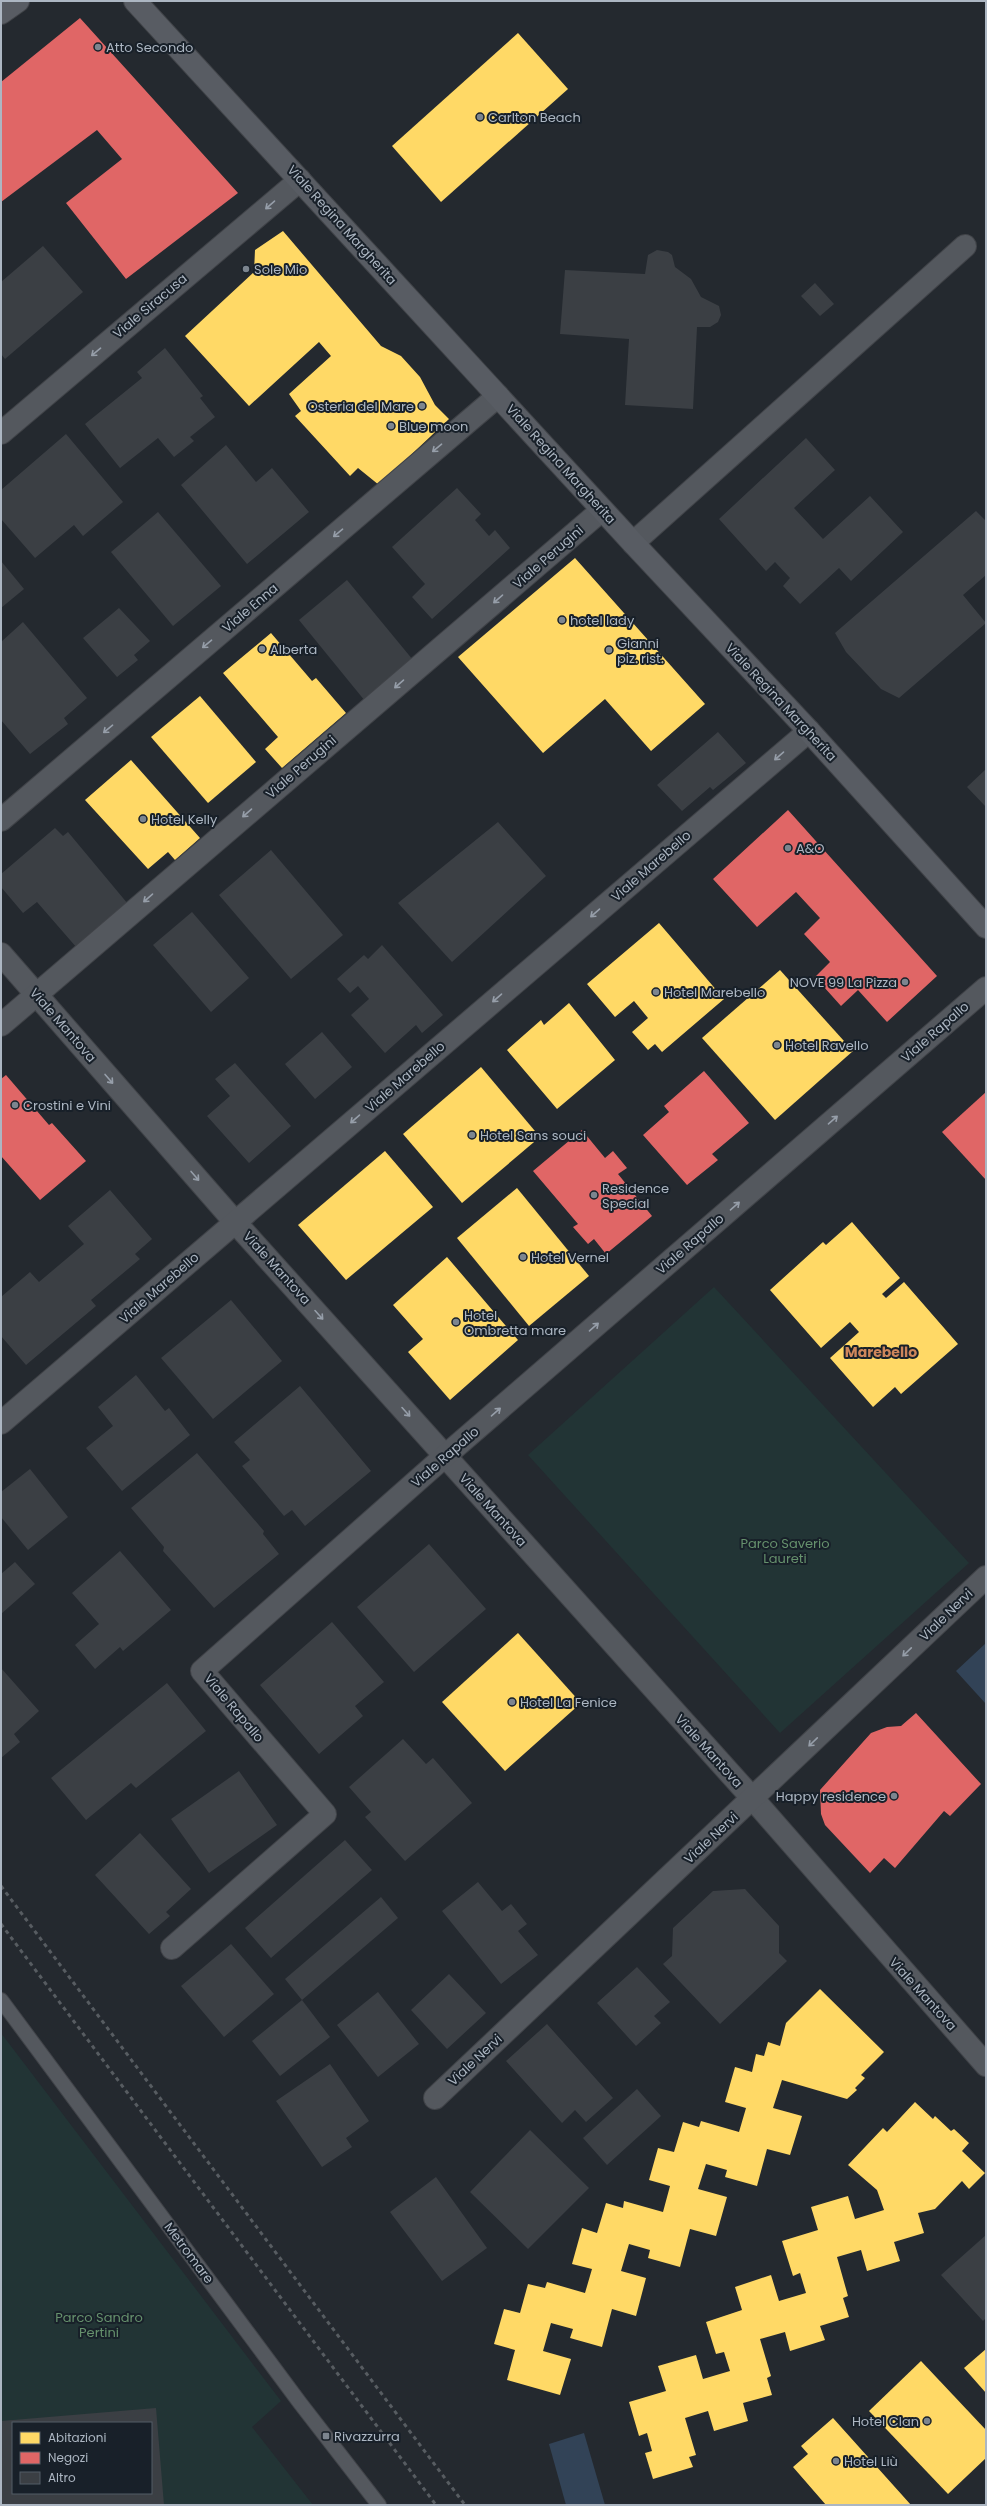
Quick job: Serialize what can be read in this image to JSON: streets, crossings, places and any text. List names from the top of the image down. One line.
{"streets":{"street":["Viale Regina Margherita","Viale Siracusa","Viale Perugini","Viale Enna","Viale Marebello","Viale Mantova","Viale Rapallo","Viale Nervi"],"lane":["Metromare"]},"crossings":[["Viale Regina Margherita","Viale Siracusa"],["Viale Regina Margherita","Viale Perugini"],["Viale Regina Margherita","Viale Enna"],["Viale Regina Margherita","Viale Marebello"],["Viale Perugini","Viale Mantova"],["Viale Marebello","Viale Mantova"],["Viale Mantova","Viale Rapallo"],["Viale Mantova","Viale Nervi"]],"one_way":["Viale Siracusa","Viale Perugini","Viale Enna","Viale Marebello","Viale Mantova","Viale Rapallo","Viale Nervi"],"districts":["Marebello"],"parks":["Parco Saverio Laureti","Parco Sandro Pertini"],"places":{"other":["Atto Secondo","Carlton Beach","Sole Mio","Osteria del Mare","Blue moon","hotel lady","Alberta","Gianni piz. rist.","Hotel Kelly","A&O","NOVE 99 La Pizza","Hotel Marebello","Hotel Ravello","Crostini e Vini","Hotel Sans souci","Residence Special","Hotel Vernel","Hotel Ombretta mare","Hotel La Fenice","Happy residence","Hotel Clan","Hotel Liù"],"transit":["Rivazzurra"]},"legend":["Abitazioni","Negozi","Altro"]}
